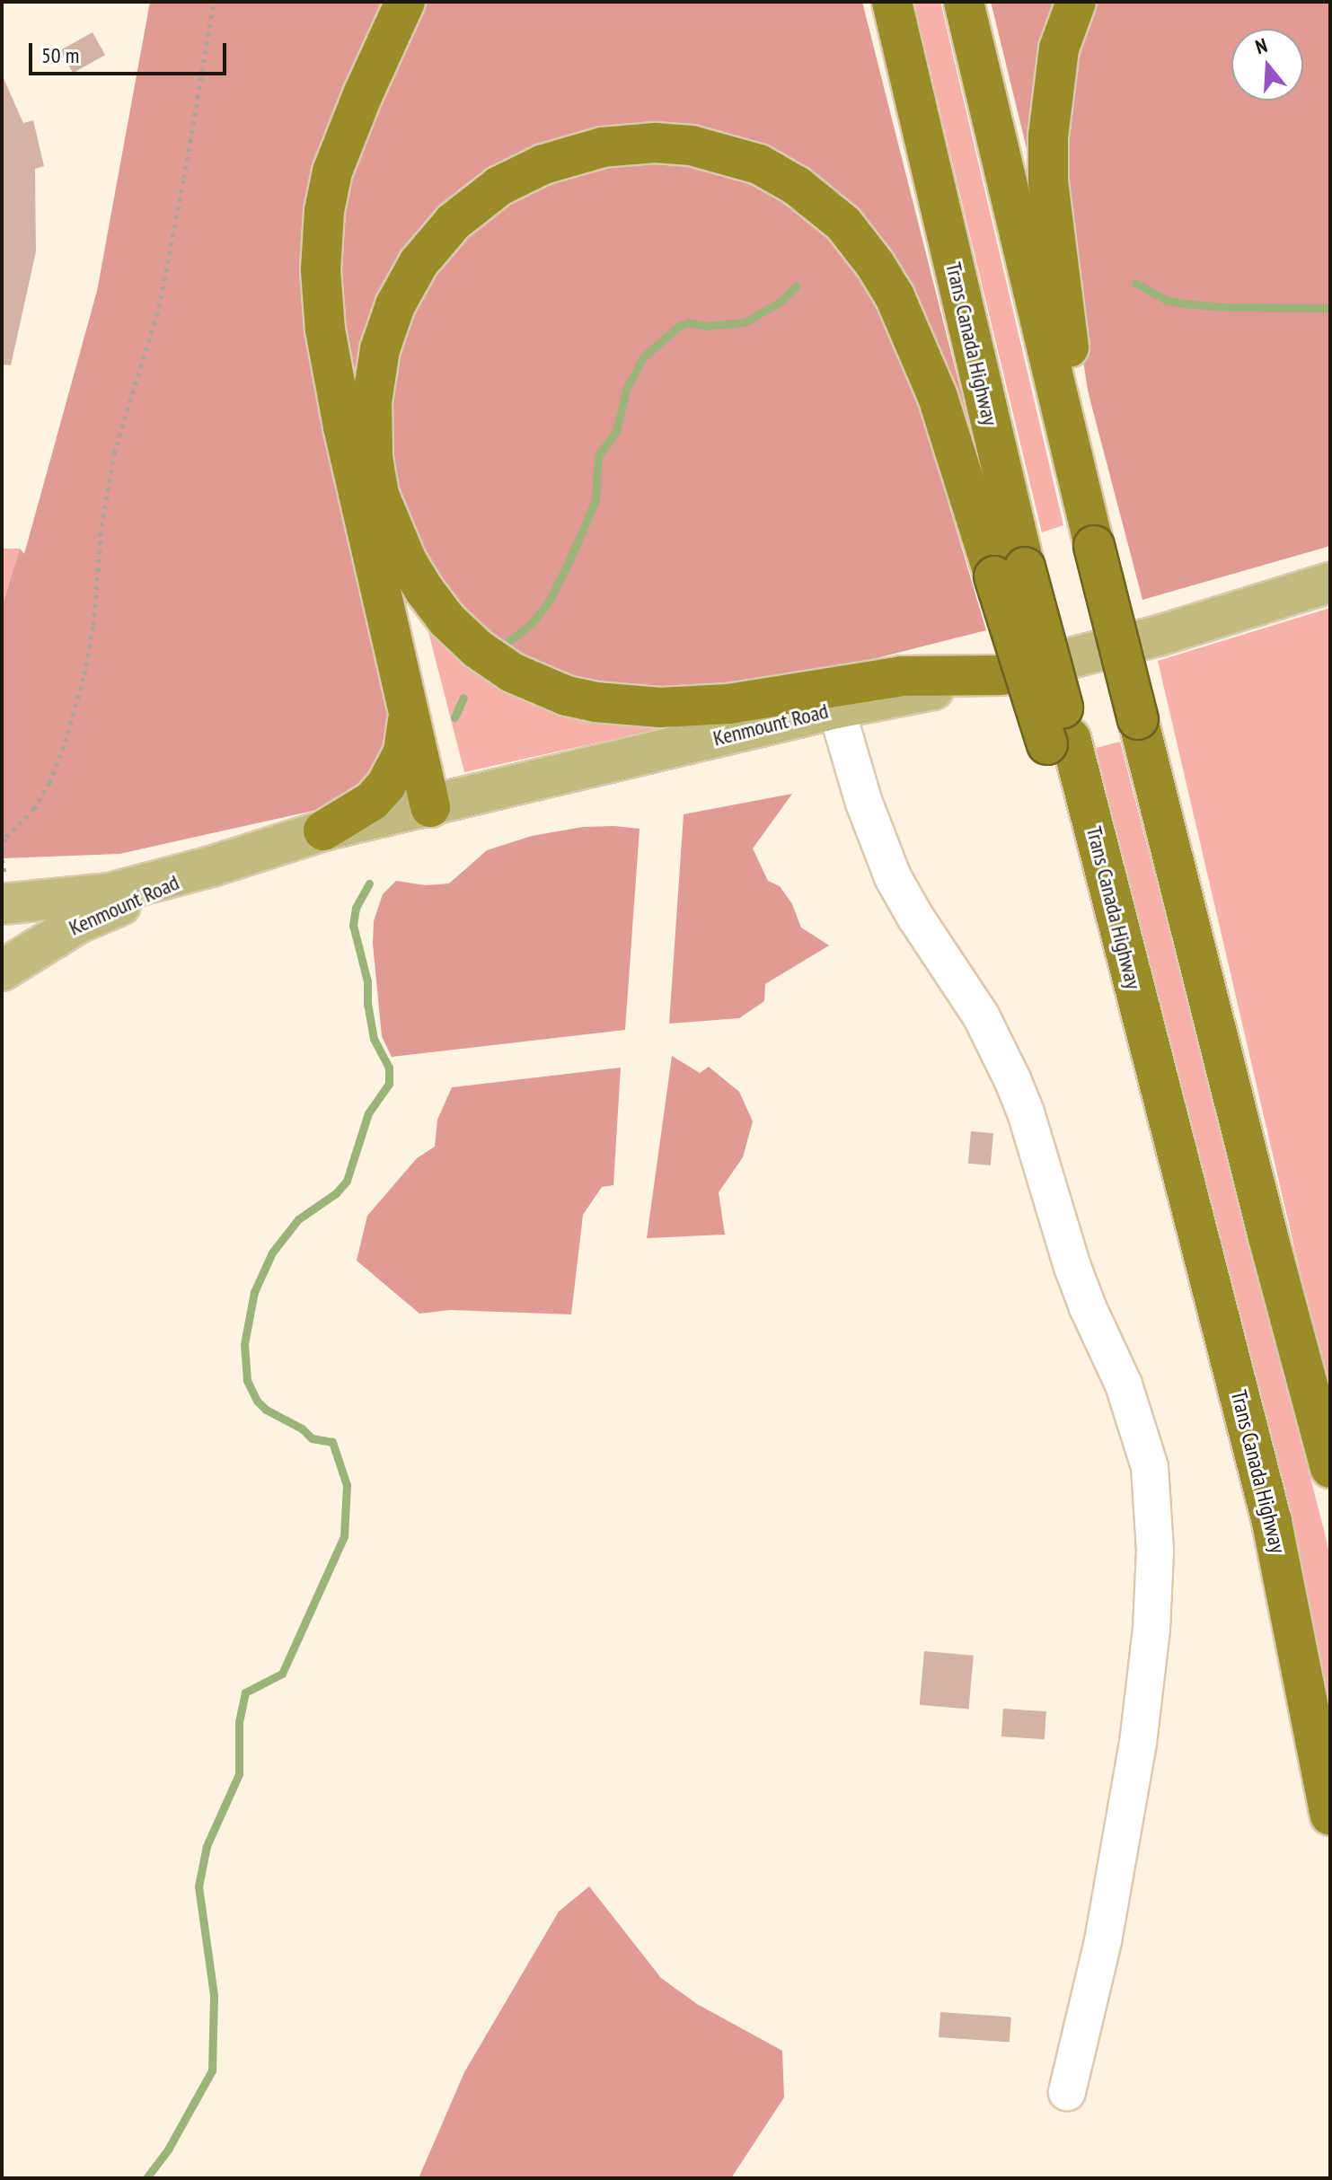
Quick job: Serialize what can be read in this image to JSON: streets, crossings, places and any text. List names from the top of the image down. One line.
{"streets":{"highway":["Trans Canada Highway"],"main road":["Kenmount Road"]},"scale_bar":"50 m","north":"top"}
